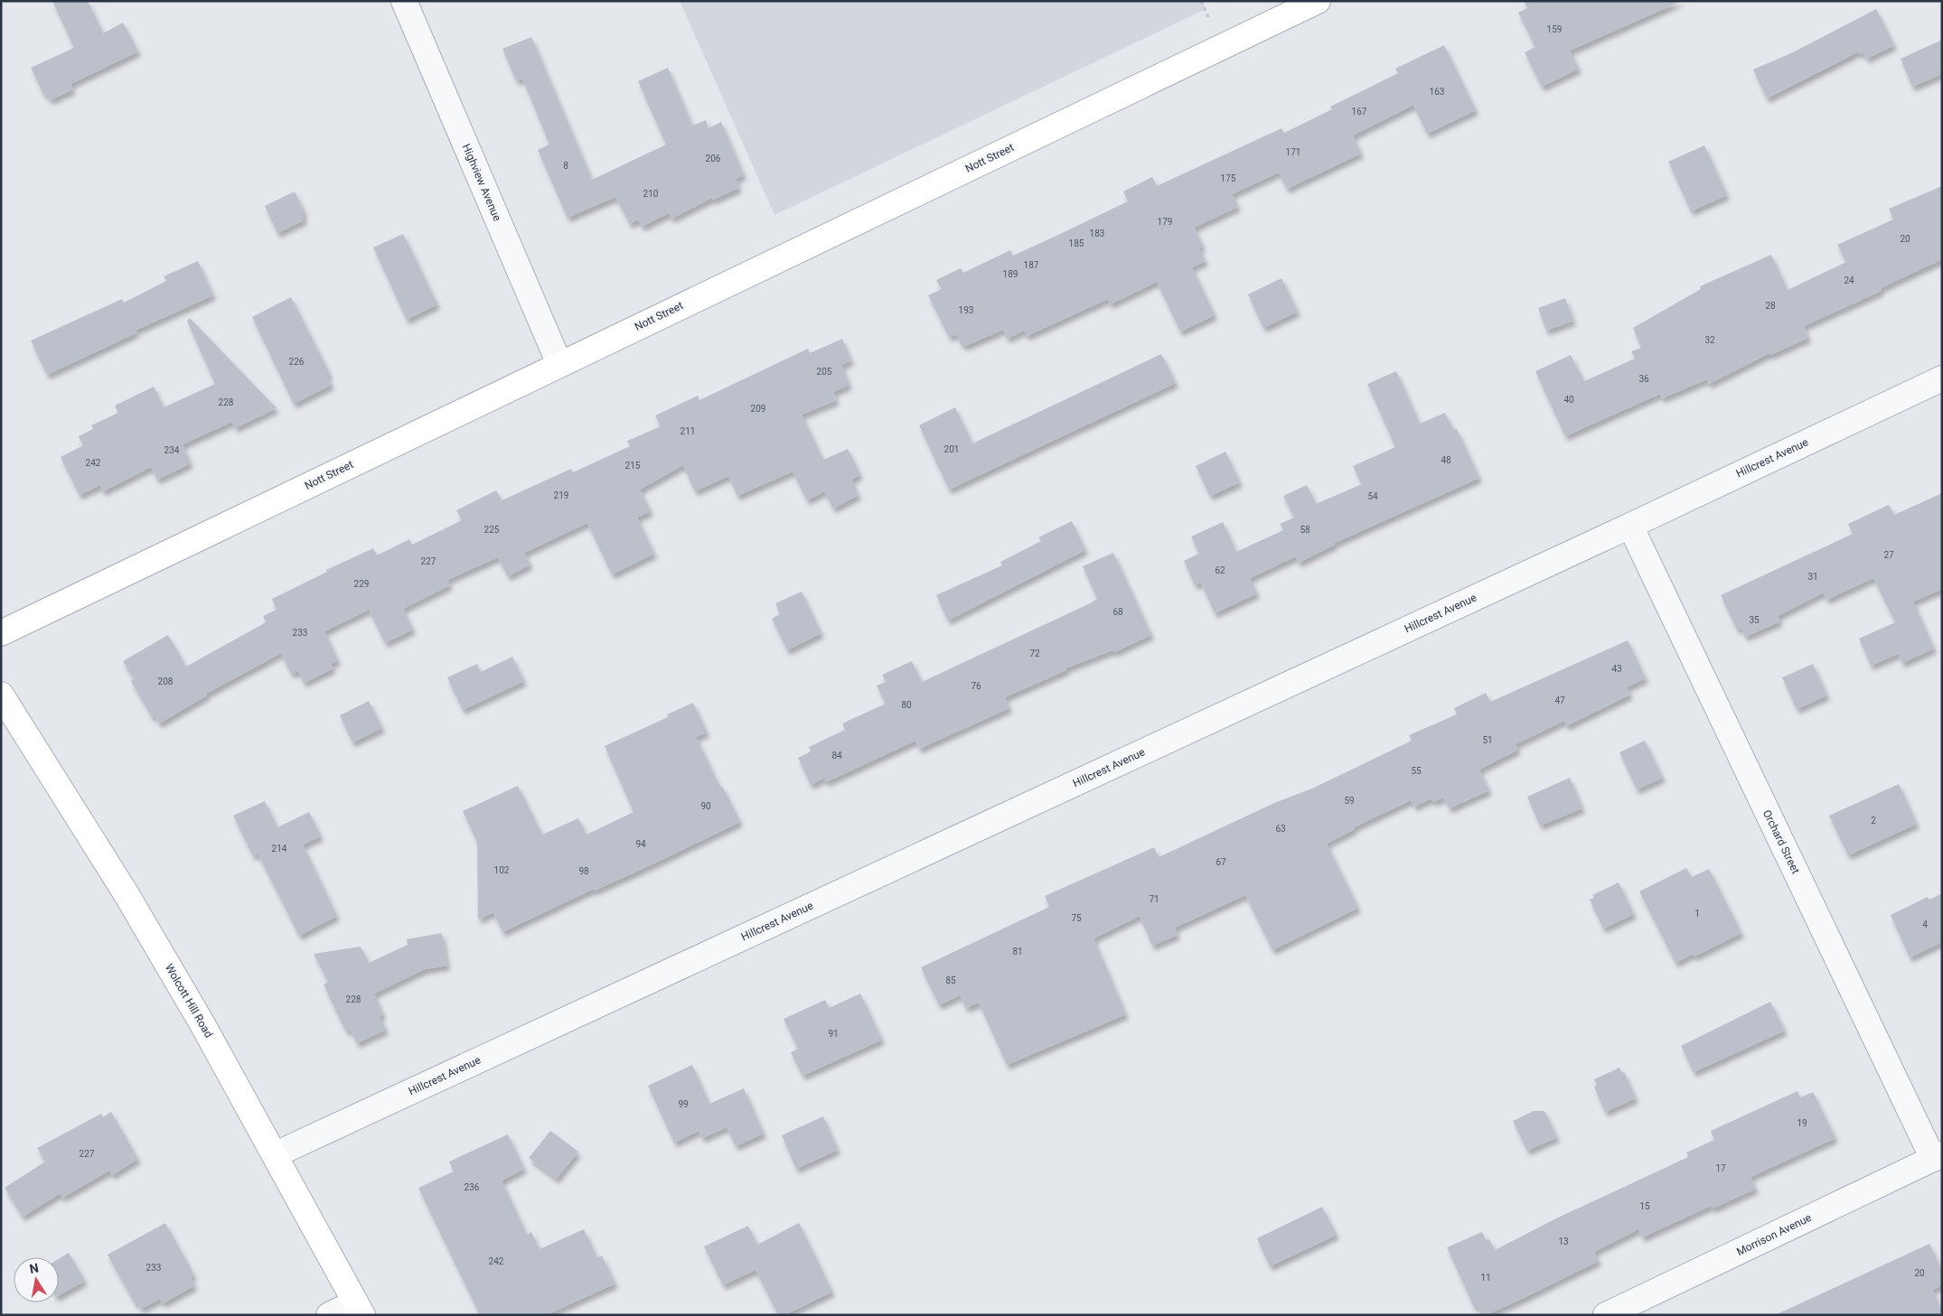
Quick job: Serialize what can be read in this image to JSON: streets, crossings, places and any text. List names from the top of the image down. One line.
{"streets":{"street":["Nott Street","Highview Avenue","Hillcrest Avenue","Orchard Street","Wolcott Hill Road","Morrison Avenue"]},"crossings":[["Nott Street","Highview Avenue"],["Hillcrest Avenue","Orchard Street"],["Hillcrest Avenue","Wolcott Hill Road"],["Orchard Street","Morrison Avenue"]],"house_numbers":["159","163","167","171","206","8","175","210","179","183","20","185","187","189","24","28","193","32","226","205","36","40","228","209","211","201","234","48","242","215","219","54","225","58","27","227","62","31","229","68","35","233","72","43","208","76","47","80","51","84","55","59","90","2","63","94","214","67","102","98","71","1","75","4","81","85","228","91","99","19","227","17","236","15","13","242","233","20","11"],"north":"top"}
